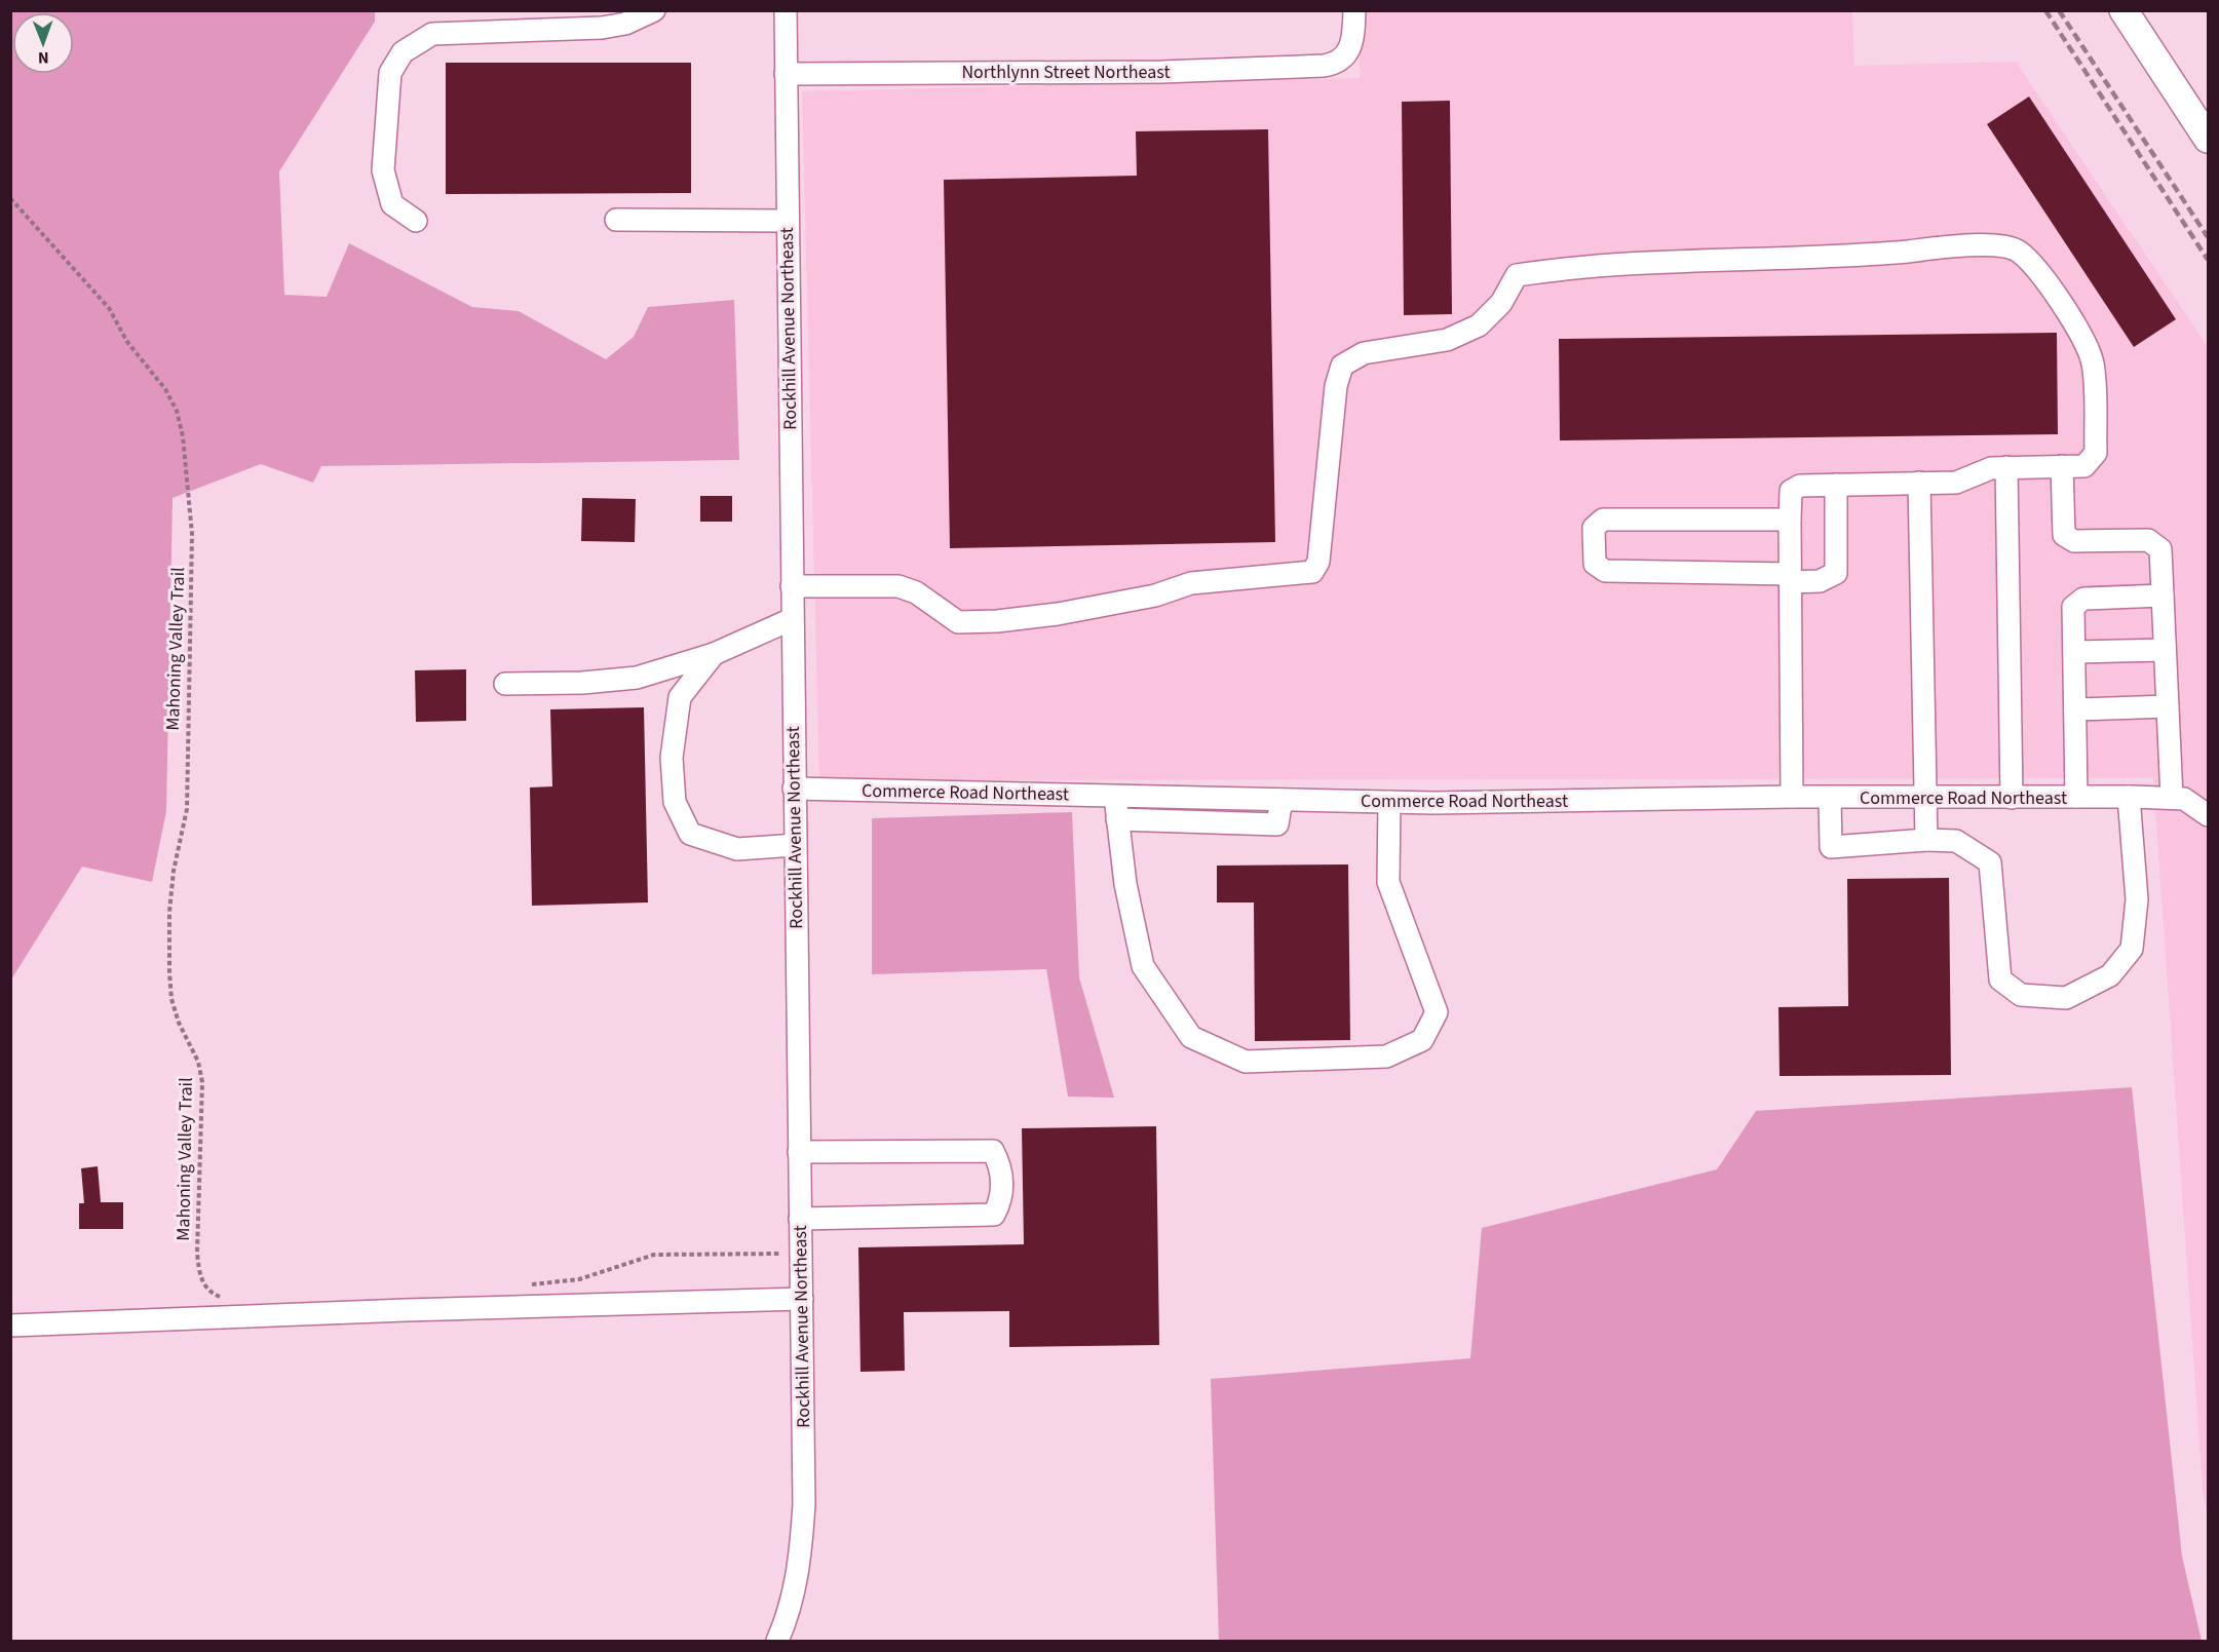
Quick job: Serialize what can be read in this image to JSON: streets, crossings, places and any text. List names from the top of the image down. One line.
{"streets":{"street":["Northlynn Street Northeast","Rockhill Avenue Northeast","Commerce Road Northeast"],"path":["Mahoning Valley Trail"]},"crossings":[["Northlynn Street Northeast","Rockhill Avenue Northeast"],["Rockhill Avenue Northeast","Commerce Road Northeast"]],"north":"bottom"}
